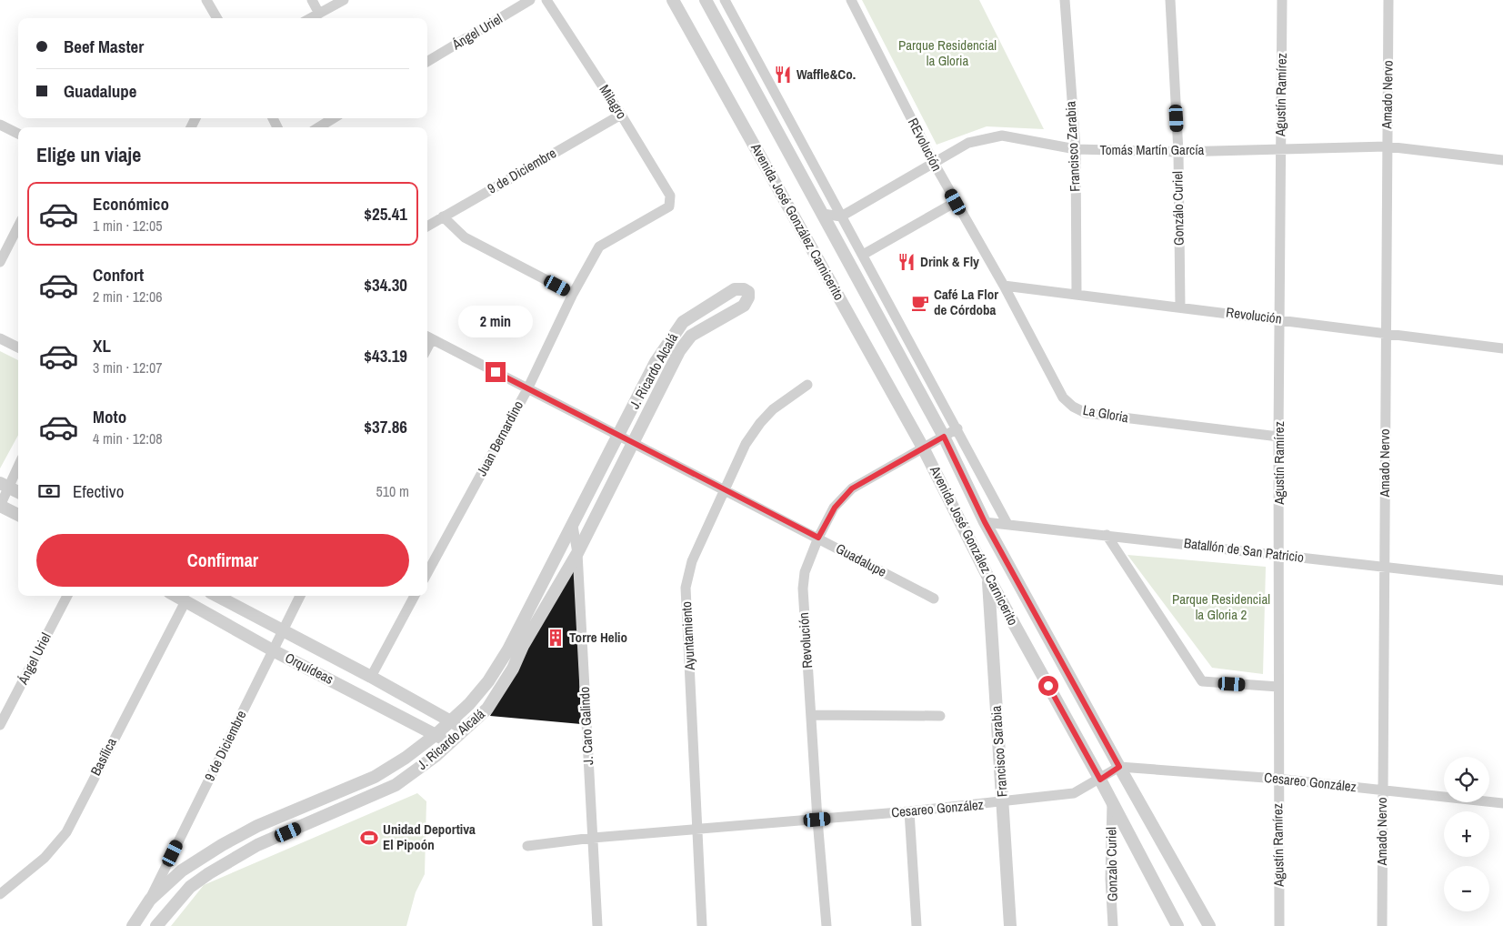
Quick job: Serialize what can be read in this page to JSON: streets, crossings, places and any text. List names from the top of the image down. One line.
{"streets":{"street":["Ángel Uriel","Agustín Ramírez","Amado Nervo","Milagro","REvolución","Francisco Zarabia","Tomás Martín García","9 de Diciembre","Gonzálo Curiel","Avenida José González Carnicerito","Revolución","J. Ricardo Alcalá","La Gloria","Juan Bernardino","Batallón de San Patricio","Guadalupe","Ayuntamiento","Orquídeas","J. Caro Galindo","Francisco Sarabia","Basílica","Cesareo González","Gonzalo Curiel"]},"crossings":[["Agustín Ramírez","Tomás Martín García"],["Agustín Ramírez","Revolución"],["Agustín Ramírez","La Gloria"],["Agustín Ramírez","Batallón de San Patricio"],["Agustín Ramírez","Cesareo González"],["Amado Nervo","Tomás Martín García"],["Amado Nervo","Revolución"],["Amado Nervo","Batallón de San Patricio"],["Amado Nervo","Cesareo González"],["Milagro","9 de Diciembre"],["Milagro","Juan Bernardino"],["REvolución","Tomás Martín García"],["REvolución","Revolución"],["REvolución","La Gloria"],["Francisco Zarabia","Tomás Martín García"],["Francisco Zarabia","Revolución"],["Tomás Martín García","Gonzálo Curiel"],["9 de Diciembre","J. Ricardo Alcalá"],["9 de Diciembre","Orquídeas"],["Gonzálo Curiel","Revolución"],["Avenida José González Carnicerito","Revolución"],["Avenida José González Carnicerito","Batallón de San Patricio"],["Avenida José González Carnicerito","Francisco Sarabia"],["Avenida José González Carnicerito","Cesareo González"],["Avenida José González Carnicerito","Gonzalo Curiel"],["Revolución","La Gloria"],["Revolución","Guadalupe"],["Revolución","Cesareo González"],["J. Ricardo Alcalá","Guadalupe"],["J. Ricardo Alcalá","Orquídeas"],["J. Ricardo Alcalá","J. Caro Galindo"],["Juan Bernardino","Guadalupe"],["Guadalupe","Ayuntamiento"],["Ayuntamiento","Cesareo González"],["Orquídeas","Basílica"],["J. Caro Galindo","Cesareo González"],["Francisco Sarabia","Cesareo González"]],"parks":["Parque Residencial la Gloria","Parque Residencial la Gloria 2"],"places":{"restaurant":["Waffle&Co.","Drink & Fly"],"cafe":["Café La Flor de Córdoba"],"building":["Torre Helio"],"sports":["Unidad Deportiva El Pipoón"]},"page":{"banner":["Beef Master","Guadalupe"],"heading":"Elige un viaje","list":[{"name":"Económico","note":"1 min · 12:05","value":"$25.41"},{"name":"Confort","note":"2 min · 12:06","value":"$34.30"},{"name":"XL","note":"3 min · 12:07","value":"$43.19"},{"name":"Moto","note":"4 min · 12:08","value":"$37.86"}],"bubble":"2 min","pay":["Efectivo","510 m"],"buttons":"Confirmar","map_buttons":["+","−"]}}
